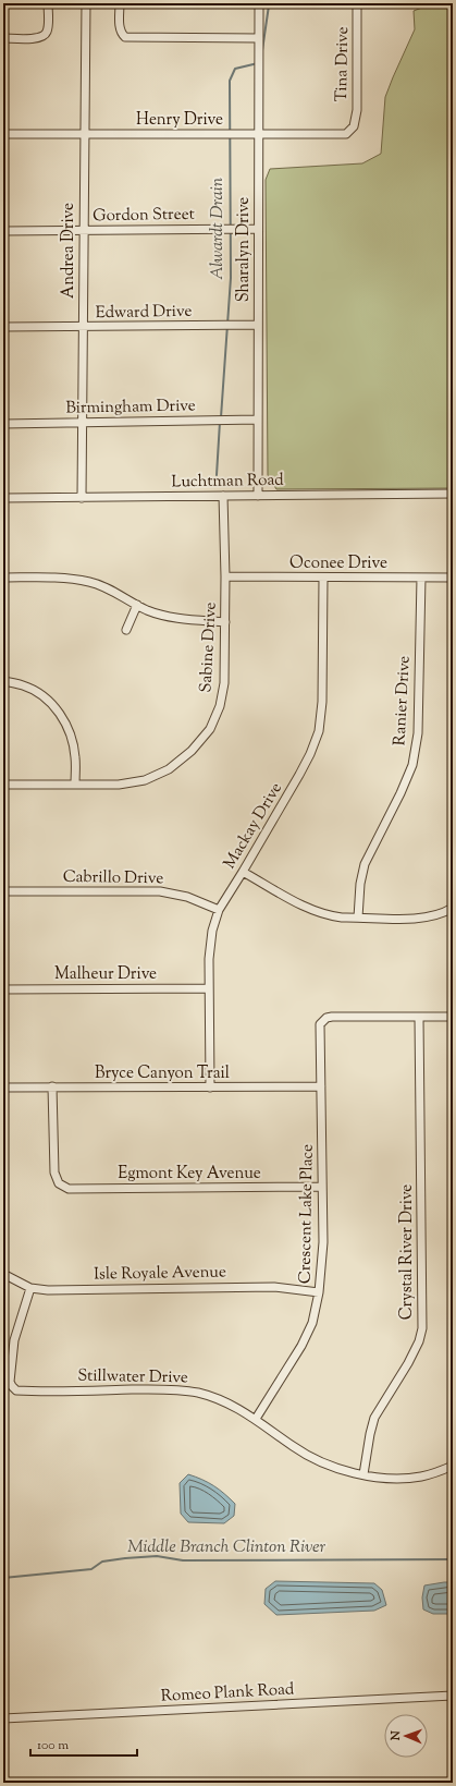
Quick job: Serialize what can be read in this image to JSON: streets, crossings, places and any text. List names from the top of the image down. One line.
{"streets":{"street":["Tina Drive","Henry Drive","Gordon Street","Sharalyn Drive","Andrea Drive","Edward Drive","Birmingham Drive","Luchtman Road","Oconee Drive","Sabine Drive","Ranier Drive","Mackay Drive","Cabrillo Drive","Malheur Drive","Bryce Canyon Trail","Egmont Key Avenue","Crescent Lake Place","Crystal River Drive","Isle Royale Avenue","Stillwater Drive","Romeo Plank Road"]},"crossings":[["Tina Drive","Henry Drive"],["Henry Drive","Sharalyn Drive"],["Henry Drive","Andrea Drive"],["Gordon Street","Sharalyn Drive"],["Gordon Street","Andrea Drive"],["Sharalyn Drive","Edward Drive"],["Sharalyn Drive","Birmingham Drive"],["Sharalyn Drive","Luchtman Road"],["Andrea Drive","Edward Drive"],["Andrea Drive","Birmingham Drive"],["Andrea Drive","Luchtman Road"],["Luchtman Road","Sabine Drive"],["Oconee Drive","Sabine Drive"],["Oconee Drive","Ranier Drive"],["Oconee Drive","Mackay Drive"],["Mackay Drive","Cabrillo Drive"],["Mackay Drive","Malheur Drive"],["Mackay Drive","Bryce Canyon Trail"],["Bryce Canyon Trail","Egmont Key Avenue"],["Bryce Canyon Trail","Crescent Lake Place"],["Egmont Key Avenue","Crescent Lake Place"],["Crescent Lake Place","Crystal River Drive"],["Crescent Lake Place","Isle Royale Avenue"],["Crescent Lake Place","Stillwater Drive"],["Crystal River Drive","Stillwater Drive"],["Isle Royale Avenue","Stillwater Drive"]],"water":["Alwardt Drain","Middle Branch Clinton River"],"scale_bar":"100 m","north":"left"}
